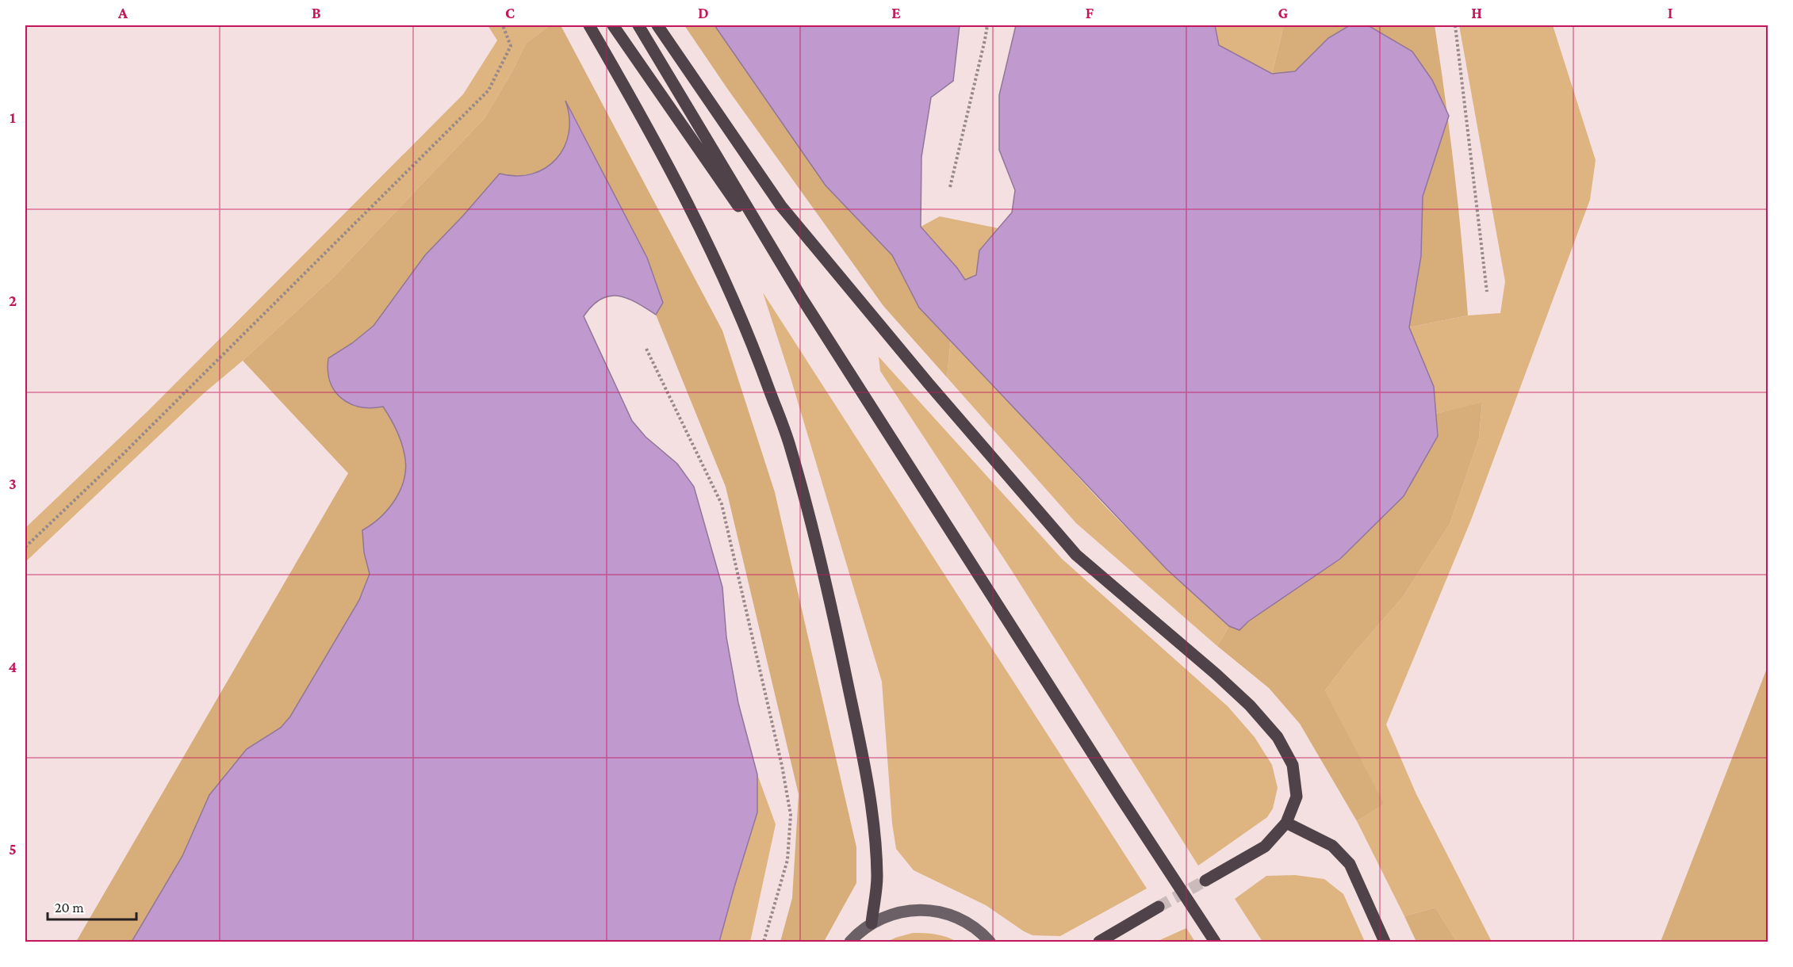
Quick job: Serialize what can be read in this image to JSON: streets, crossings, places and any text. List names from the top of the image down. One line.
{"scale_bar":"20 m","grid":{"columns":["A","B","C","D","E","F","G","H","I"],"rows":["1","2","3","4","5"]}}
